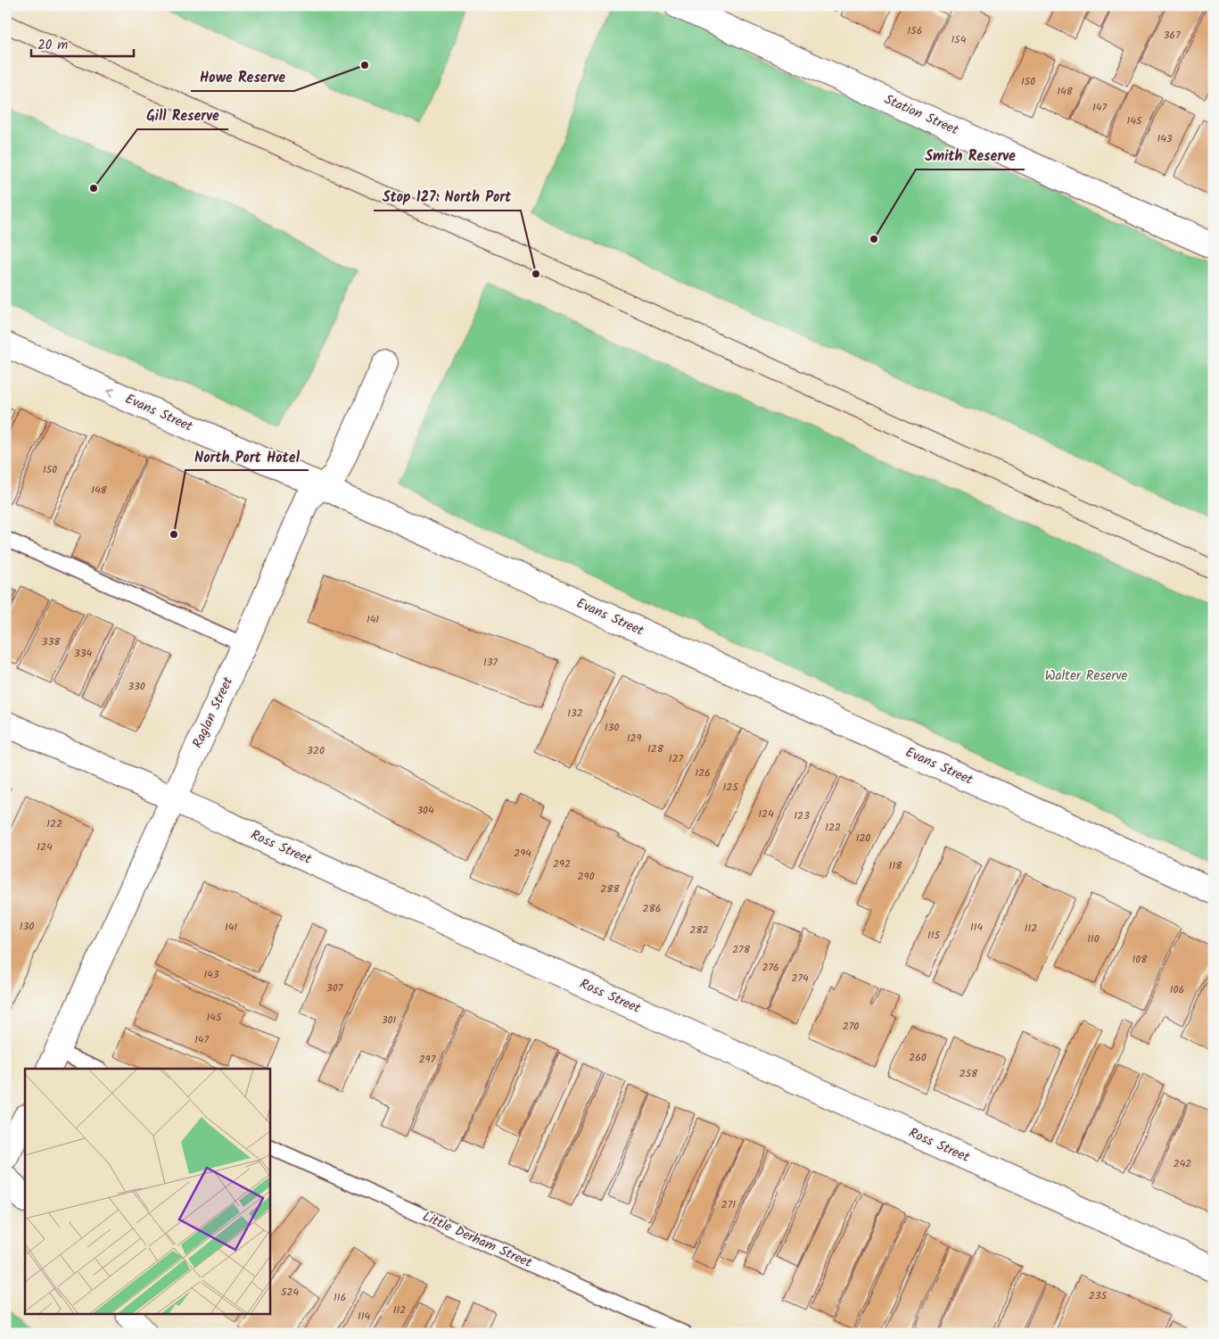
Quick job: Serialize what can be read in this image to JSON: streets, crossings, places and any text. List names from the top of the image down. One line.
{"streets":{"street":["Station Street","Evans Street","Raglan Street","Ross Street"],"lane":["Little Derham Street"]},"crossings":[["Evans Street","Raglan Street"],["Raglan Street","Ross Street"]],"parks":["Walter Reserve"],"places":["Howe Reserve","Gill Reserve","Smith Reserve","Stop 127: North Port","North Port Hotel"],"house_numbers":["156","367","154","150","148","147","145","143","150","148","141","338","334","137","330","132","130","129","128","320","127","126","125","304","124","123","122","122","120","124","294","292","118","290","288","286","130","141","114","112","282","115","110","278","108","276","143","274","307","106","145","301","270","147","260","297","258","242","271","524","235","116","112","114"],"scale_bar":"20 m"}
